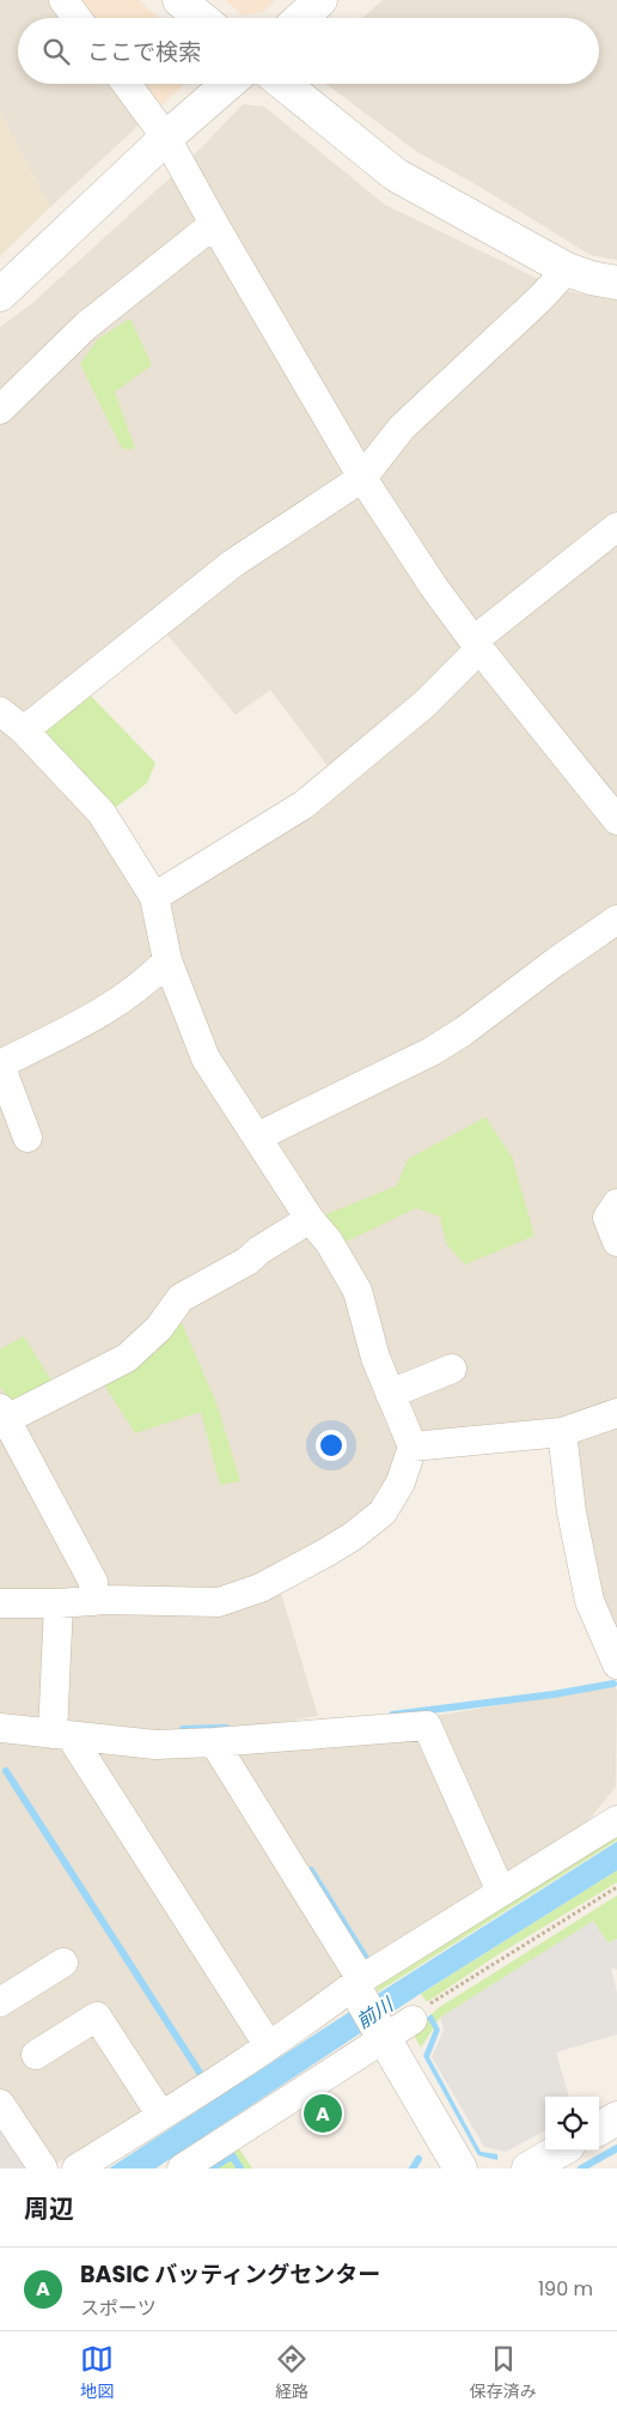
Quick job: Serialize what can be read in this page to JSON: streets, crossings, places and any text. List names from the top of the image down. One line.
{"water":["前川"],"page":{"search":"ここで検索","pins":"A","heading":"周辺","list":[{"mark":"A","name":"BASIC バッティングセンター","note":"スポーツ","value":"190 m"}],"nav":["地図","経路","保存済み"]}}
